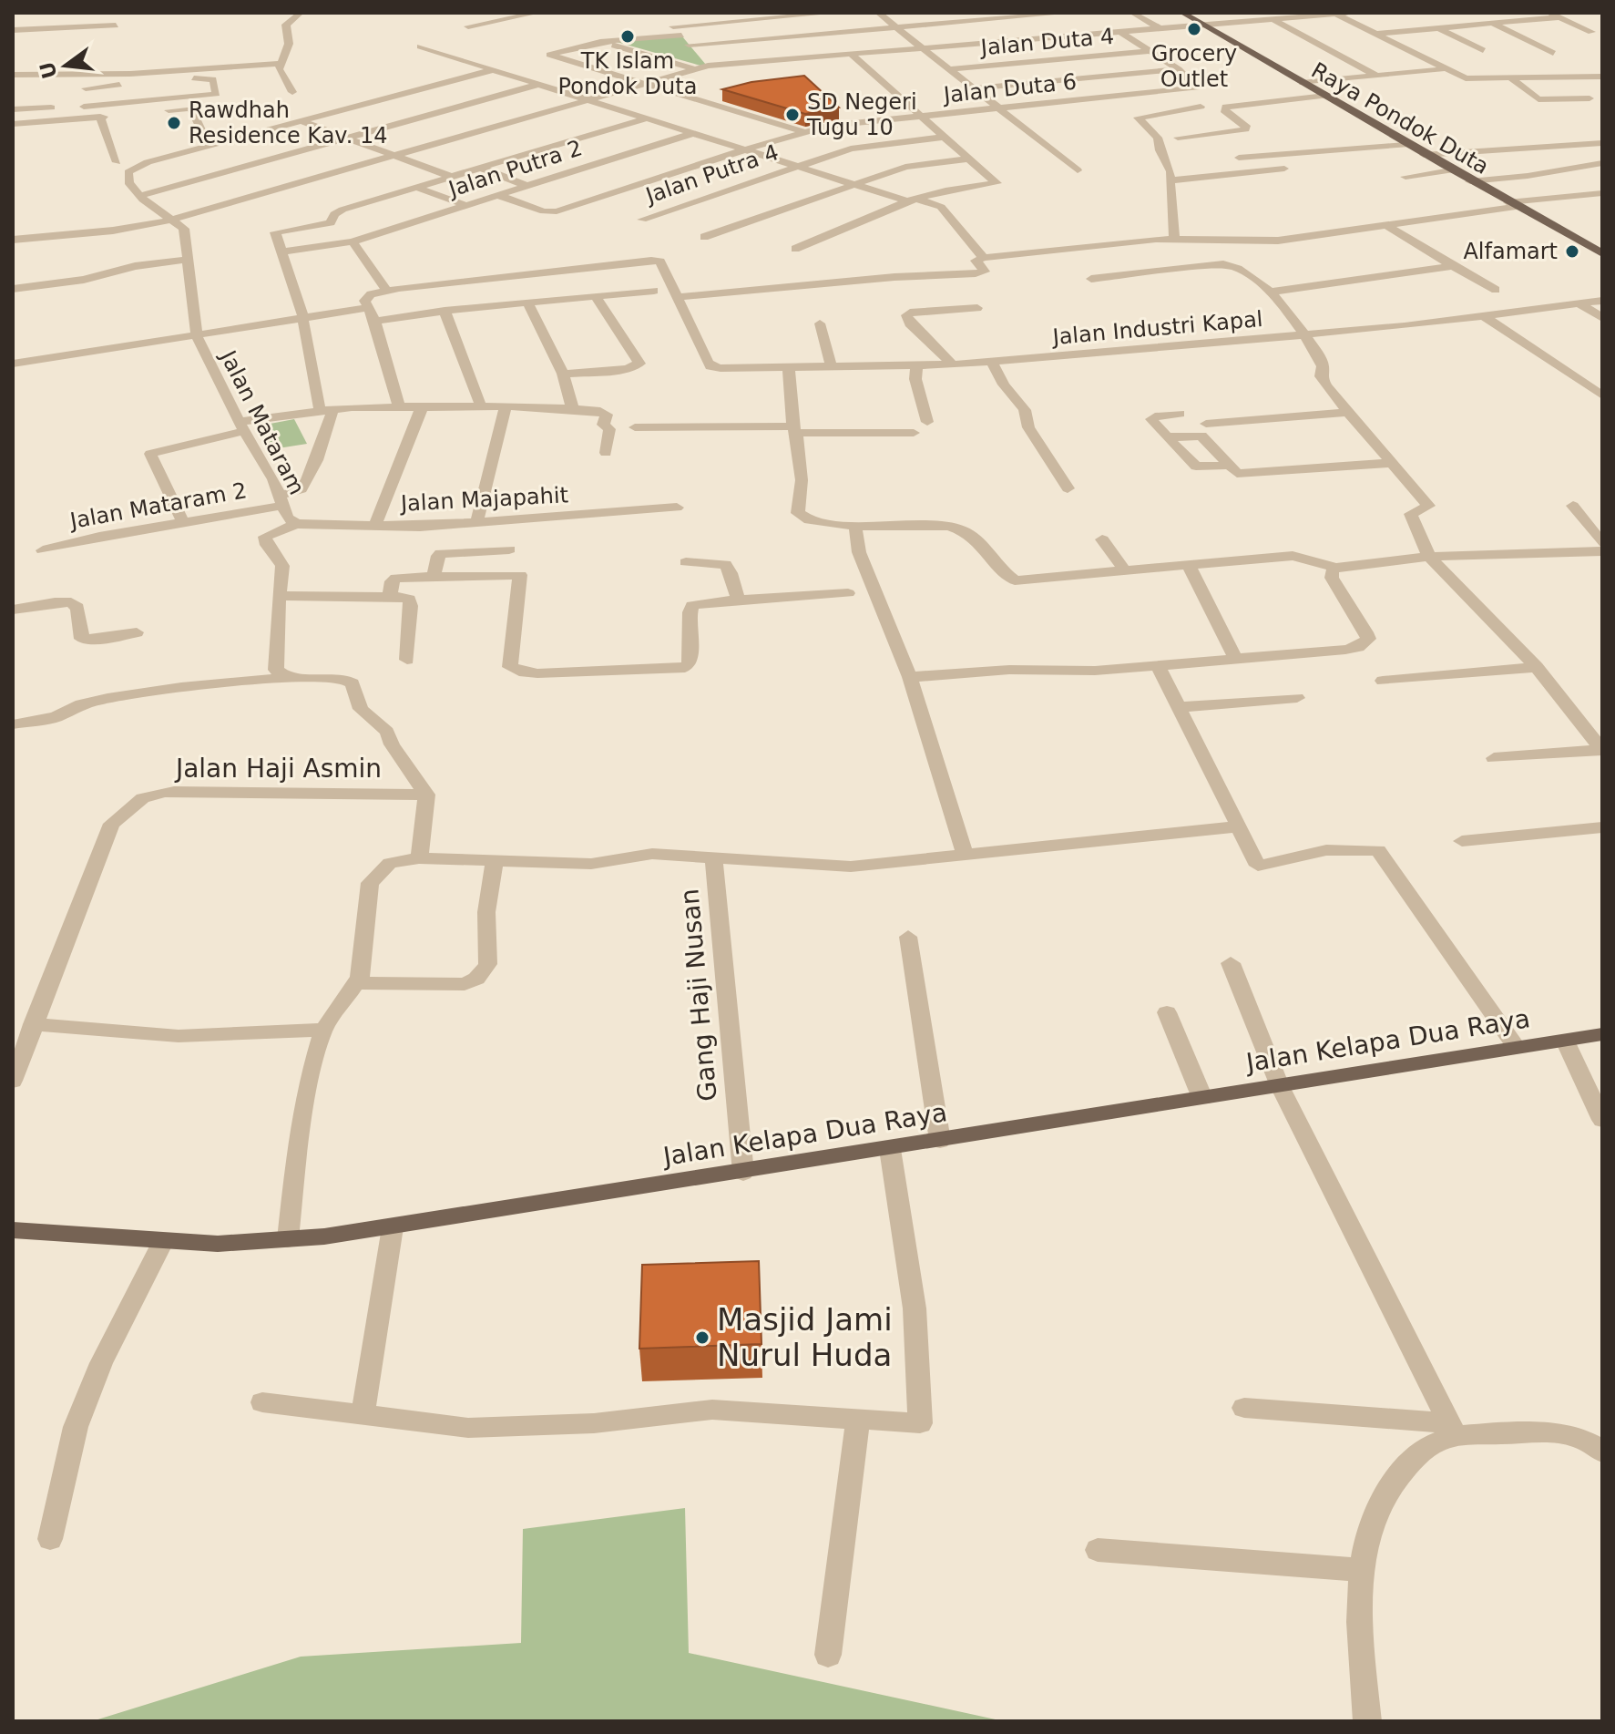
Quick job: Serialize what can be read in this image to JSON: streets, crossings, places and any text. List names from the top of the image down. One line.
{"streets":{"main road":["Raya Pondok Duta","Jalan Kelapa Dua Raya"],"street":["Jalan Duta 4","Jalan Duta 6","Jalan Putra 2","Jalan Putra 4","Jalan Industri Kapal","Jalan Mataram","Jalan Majapahit","Jalan Mataram 2","Jalan Haji Asmin","Gang Haji Nusan"]},"crossings":[["Jalan Duta 6","Jalan Putra 2"],["Jalan Mataram","Jalan Majapahit"],["Jalan Mataram","Jalan Mataram 2"],["Gang Haji Nusan","Jalan Kelapa Dua Raya"]],"places":["Grocery Outlet","TK Islam Pondok Duta","SD Negeri Tugu 10","Rawdhah Residence Kav. 14","Alfamart","Masjid Jami Nurul Huda"],"north":"left"}
